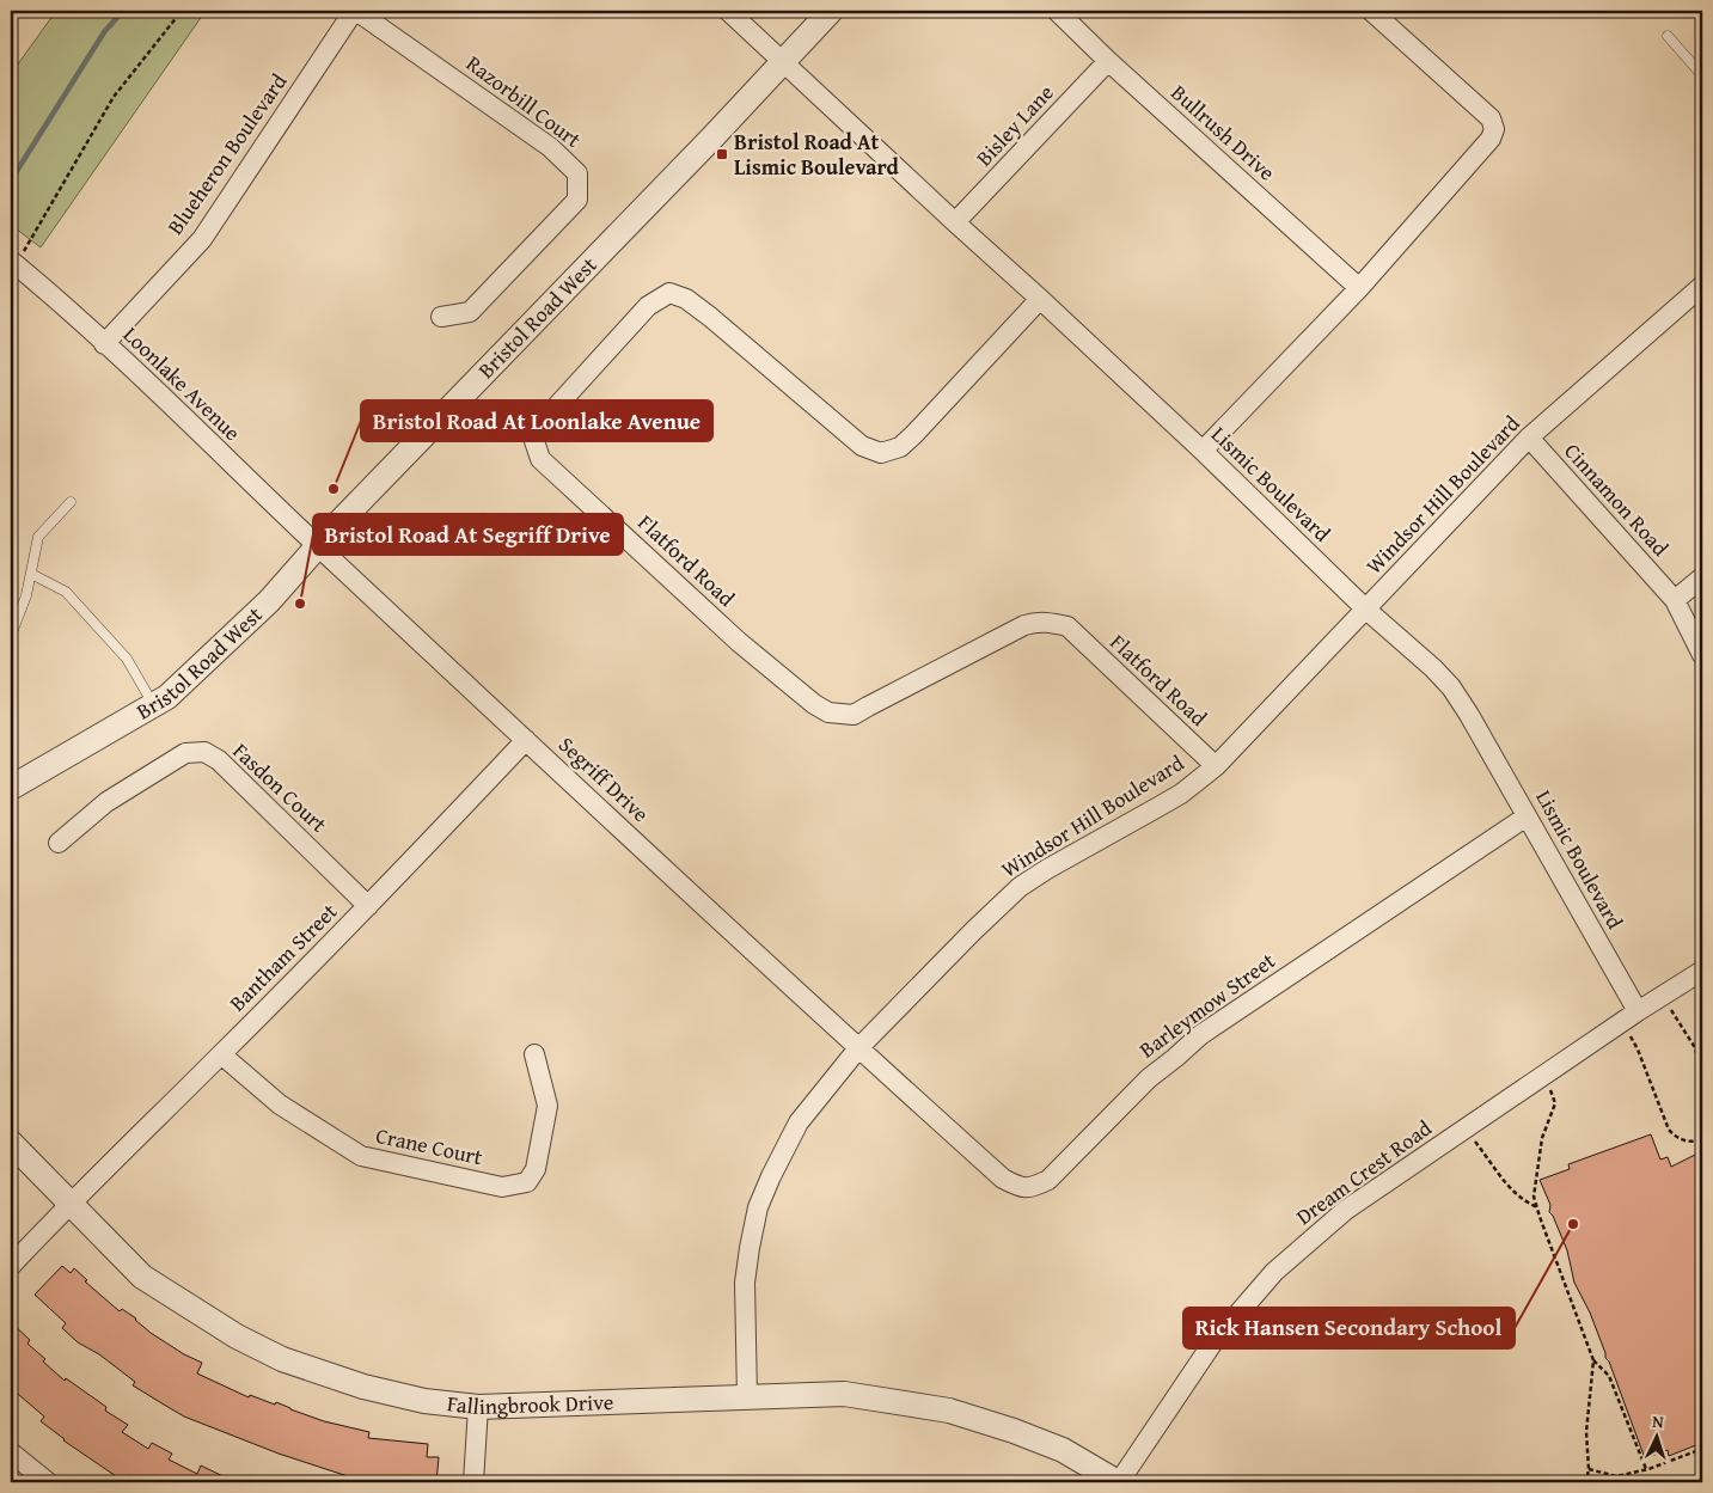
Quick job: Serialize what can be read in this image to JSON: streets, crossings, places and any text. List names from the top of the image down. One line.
{"streets":{"street":["Razorbill Court","Bisley Lane","Bullrush Drive","Blueheron Boulevard","Bristol Road West","Loonlake Avenue","Lismic Boulevard","Windsor Hill Boulevard","Cinnamon Road","Flatford Road","Segriff Drive","Fasdon Court","Bantham Street","Barleymow Street","Crane Court","Dream Crest Road","Fallingbrook Drive"]},"crossings":[["Razorbill Court","Blueheron Boulevard"],["Bisley Lane","Bullrush Drive"],["Bisley Lane","Lismic Boulevard"],["Blueheron Boulevard","Loonlake Avenue"],["Bristol Road West","Loonlake Avenue"],["Bristol Road West","Lismic Boulevard"],["Bristol Road West","Segriff Drive"],["Loonlake Avenue","Segriff Drive"],["Lismic Boulevard","Windsor Hill Boulevard"],["Lismic Boulevard","Flatford Road"],["Lismic Boulevard","Barleymow Street"],["Lismic Boulevard","Dream Crest Road"],["Windsor Hill Boulevard","Cinnamon Road"],["Windsor Hill Boulevard","Flatford Road"],["Windsor Hill Boulevard","Segriff Drive"],["Windsor Hill Boulevard","Barleymow Street"],["Windsor Hill Boulevard","Fallingbrook Drive"],["Segriff Drive","Bantham Street"],["Segriff Drive","Barleymow Street"],["Fasdon Court","Bantham Street"],["Bantham Street","Crane Court"],["Bantham Street","Fallingbrook Drive"],["Dream Crest Road","Fallingbrook Drive"]],"places":{"transit":["Bristol Road At Lismic Boulevard"],"other":["Bristol Road At Loonlake Avenue","Bristol Road At Segriff Drive","Rick Hansen Secondary School"]},"north":"top"}
